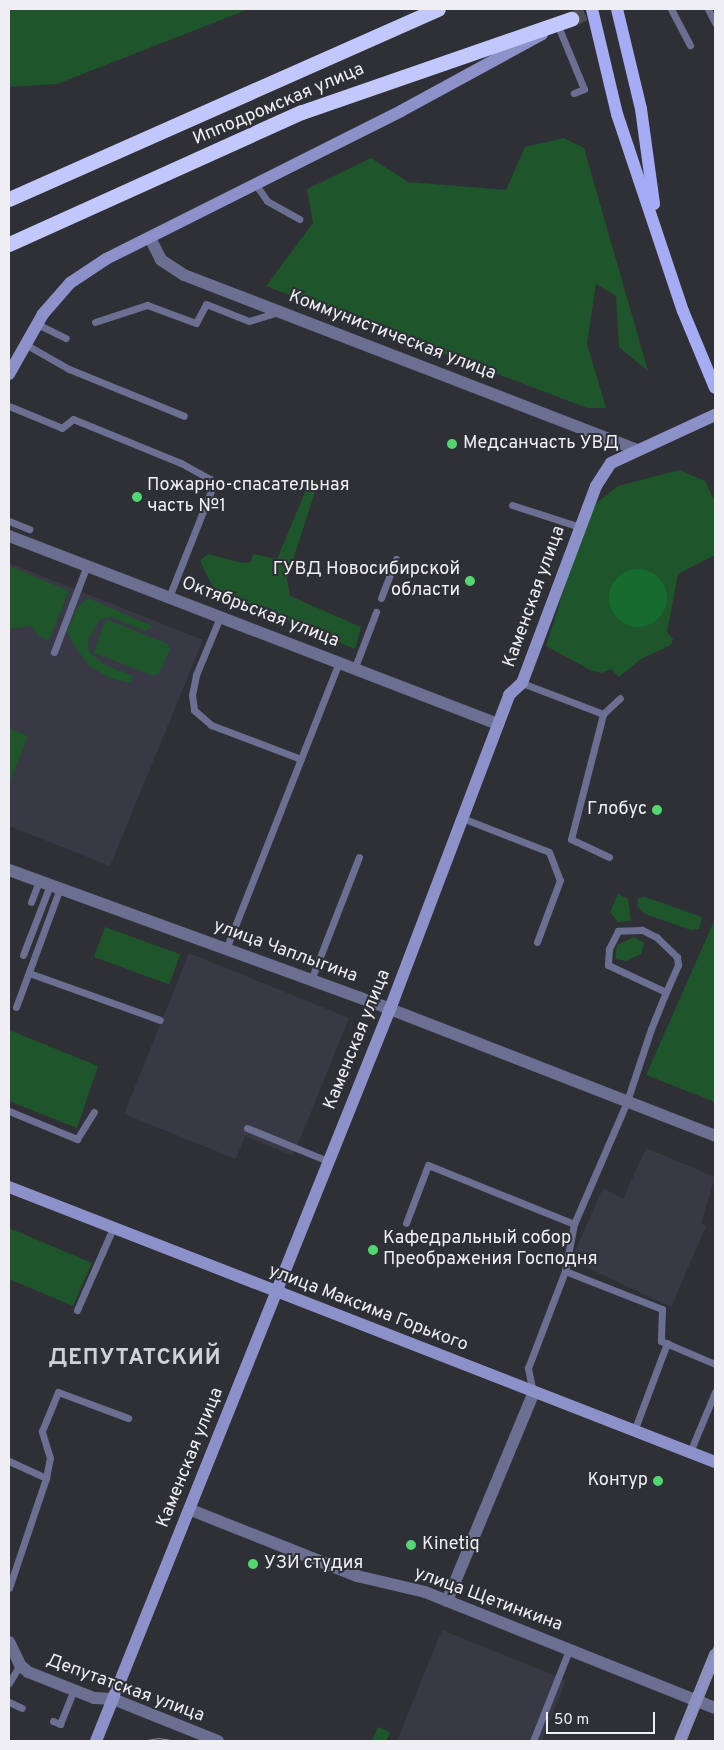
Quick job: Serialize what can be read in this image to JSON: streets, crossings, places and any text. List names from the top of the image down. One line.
{"streets":{"highway":["Ипподромская улица"],"street":["Коммунистическая улица","Каменская улица","Октябрьская улица","улица Чаплыгина","улица Максима Горького","улица Щетинкина","Депутатская улица"]},"crossings":[["Коммунистическая улица","Каменская улица"],["Каменская улица","Октябрьская улица"],["Каменская улица","улица Чаплыгина"],["Каменская улица","улица Максима Горького"],["Каменская улица","улица Щетинкина"],["Каменская улица","Депутатская улица"]],"districts":["ДЕПУТАТСКИЙ"],"places":["Медсанчасть УВД","Пожарно-спасательная часть №1","ГУВД Новосибирской области","Глобус","Кафедральный собор Преображения Господня","Контур","Kinetiq","УЗИ студия"],"scale_bar":"50 m"}
